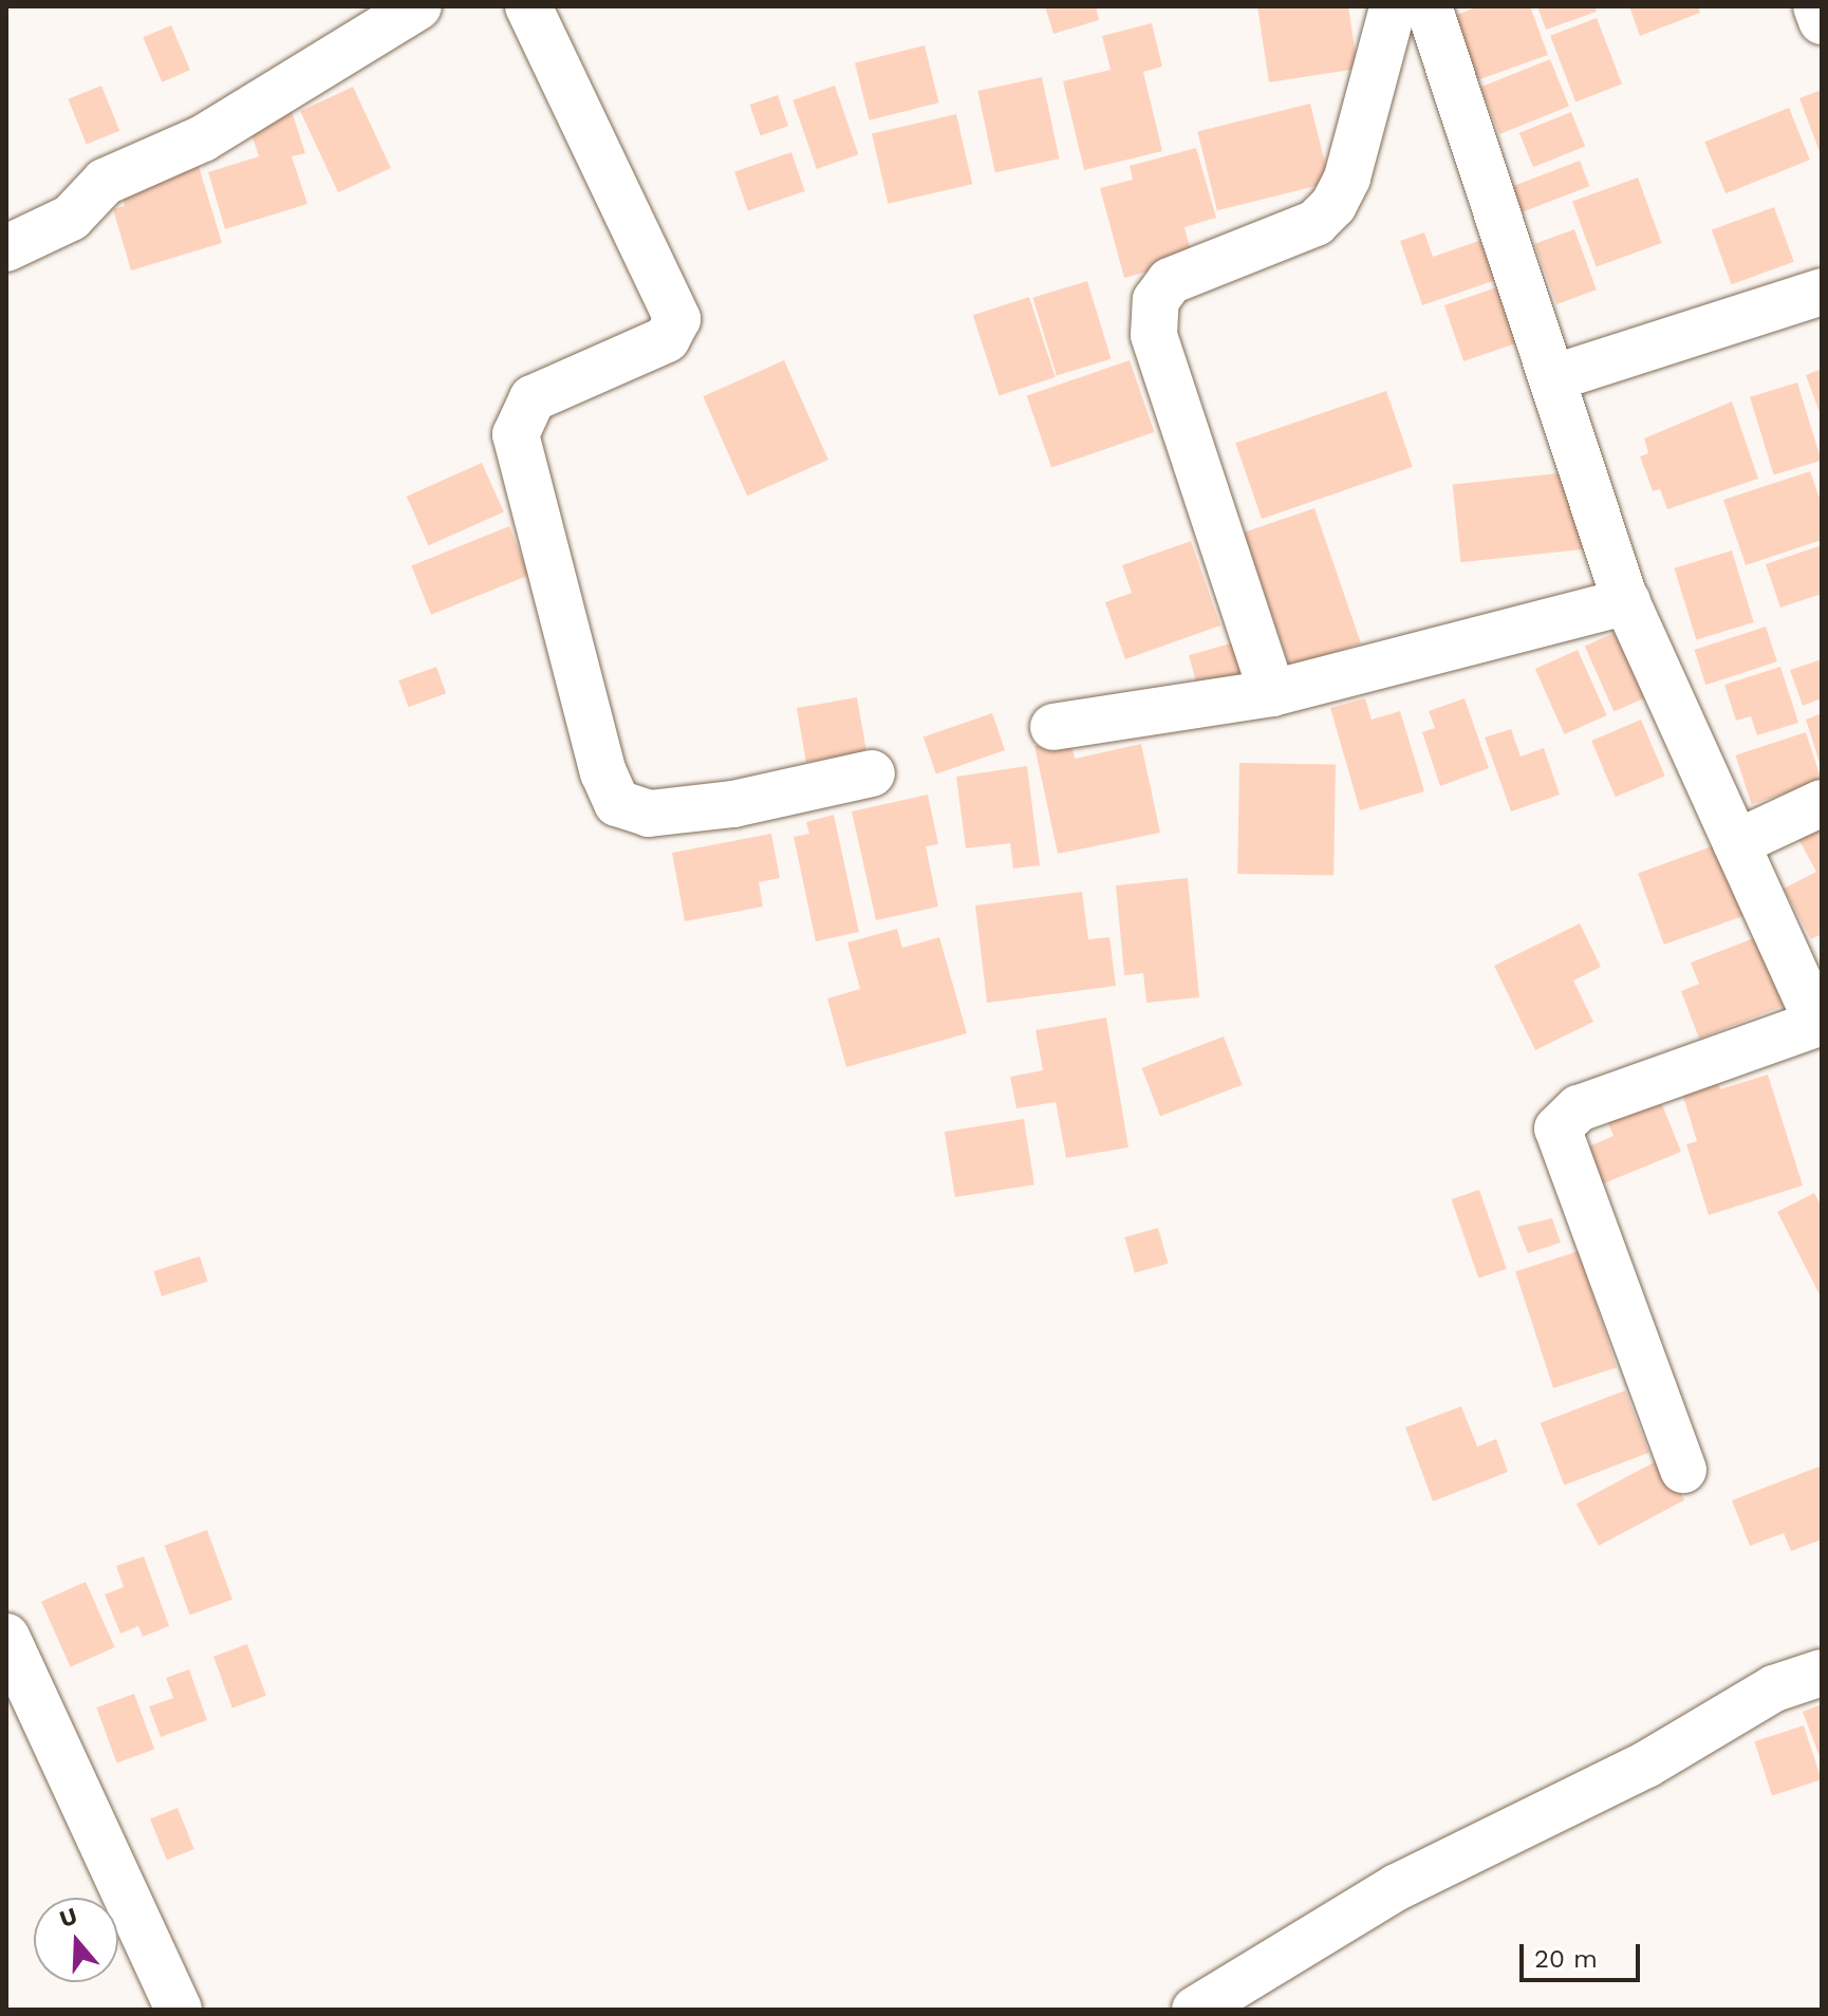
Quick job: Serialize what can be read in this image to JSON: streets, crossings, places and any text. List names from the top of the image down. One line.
{"scale_bar":"20 m","north":"top"}
